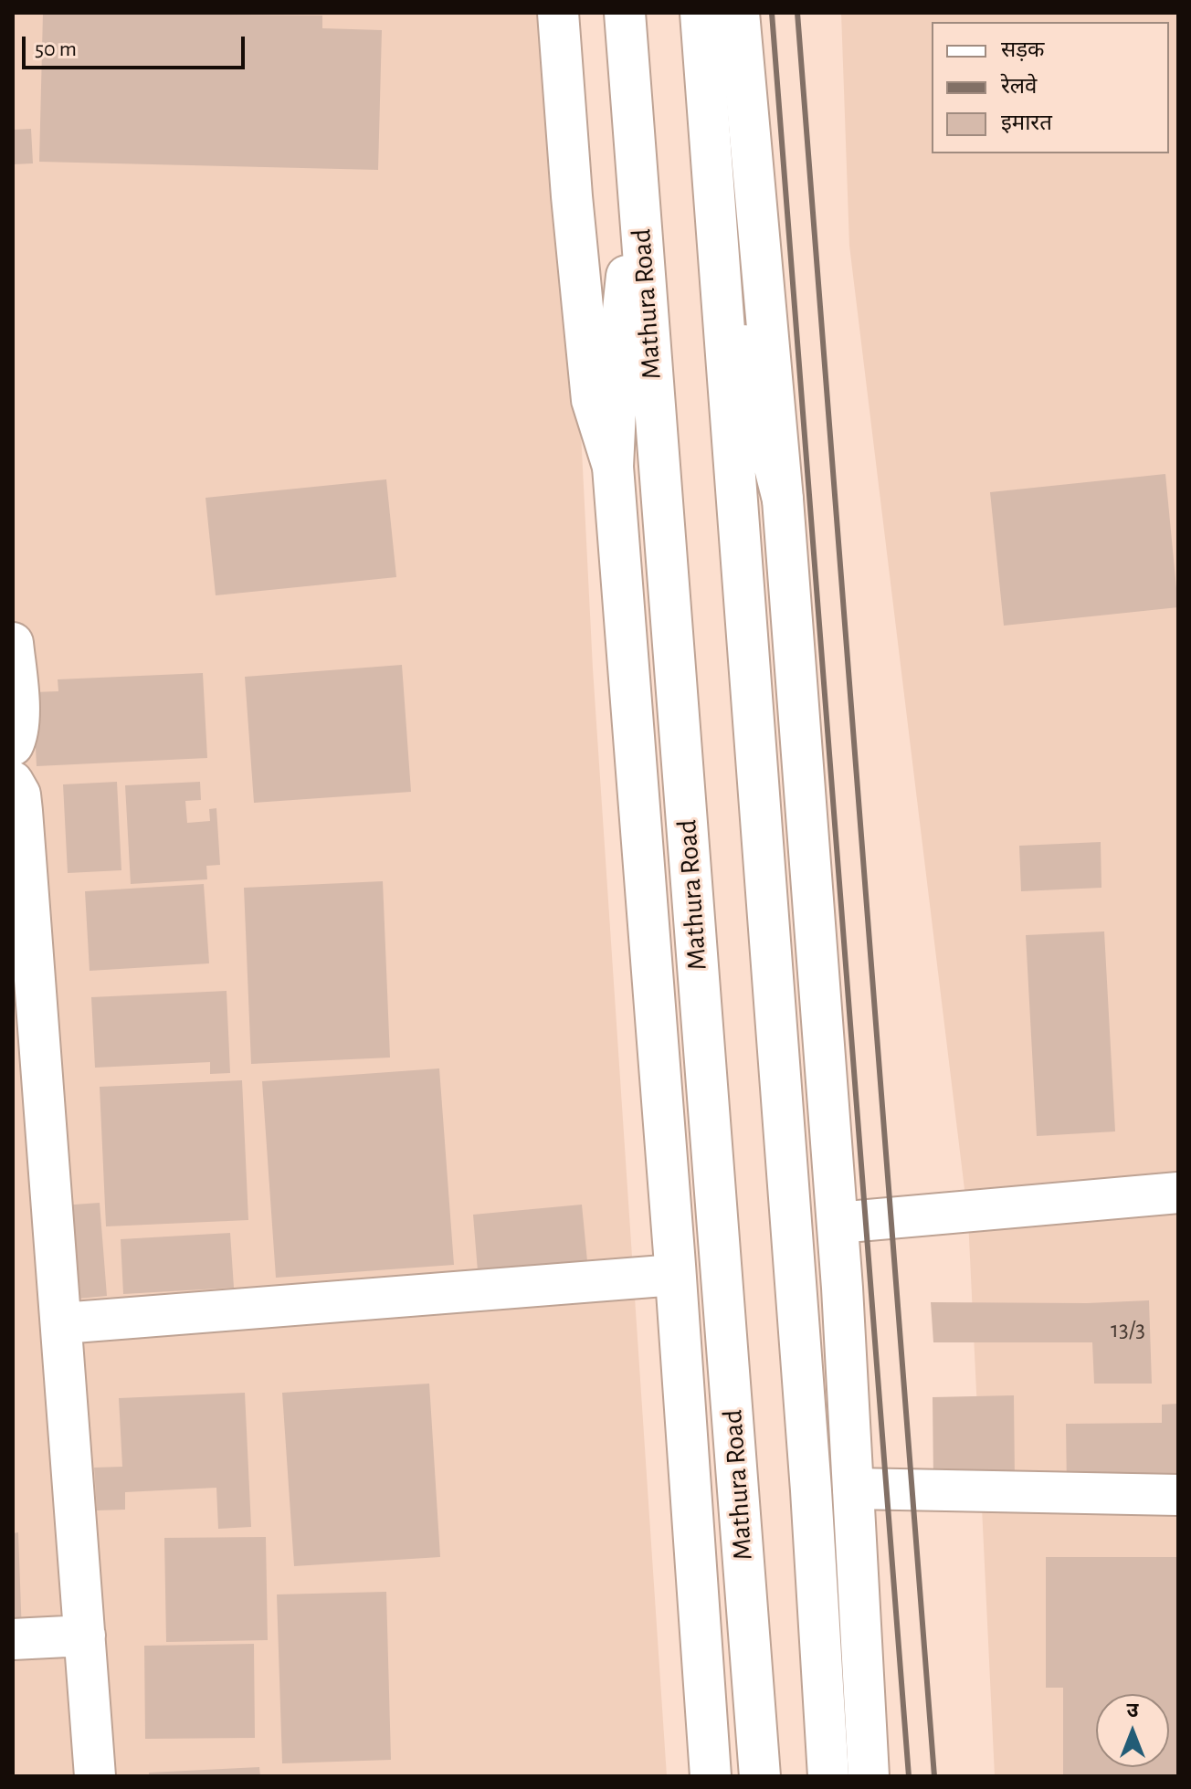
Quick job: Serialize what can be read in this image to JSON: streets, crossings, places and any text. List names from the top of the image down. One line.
{"streets":{"main road":["Mathura Road"]},"house_numbers":["13/3"],"legend":["सड़क","रेलवे","इमारत"],"scale_bar":"50 m","north":"top"}
